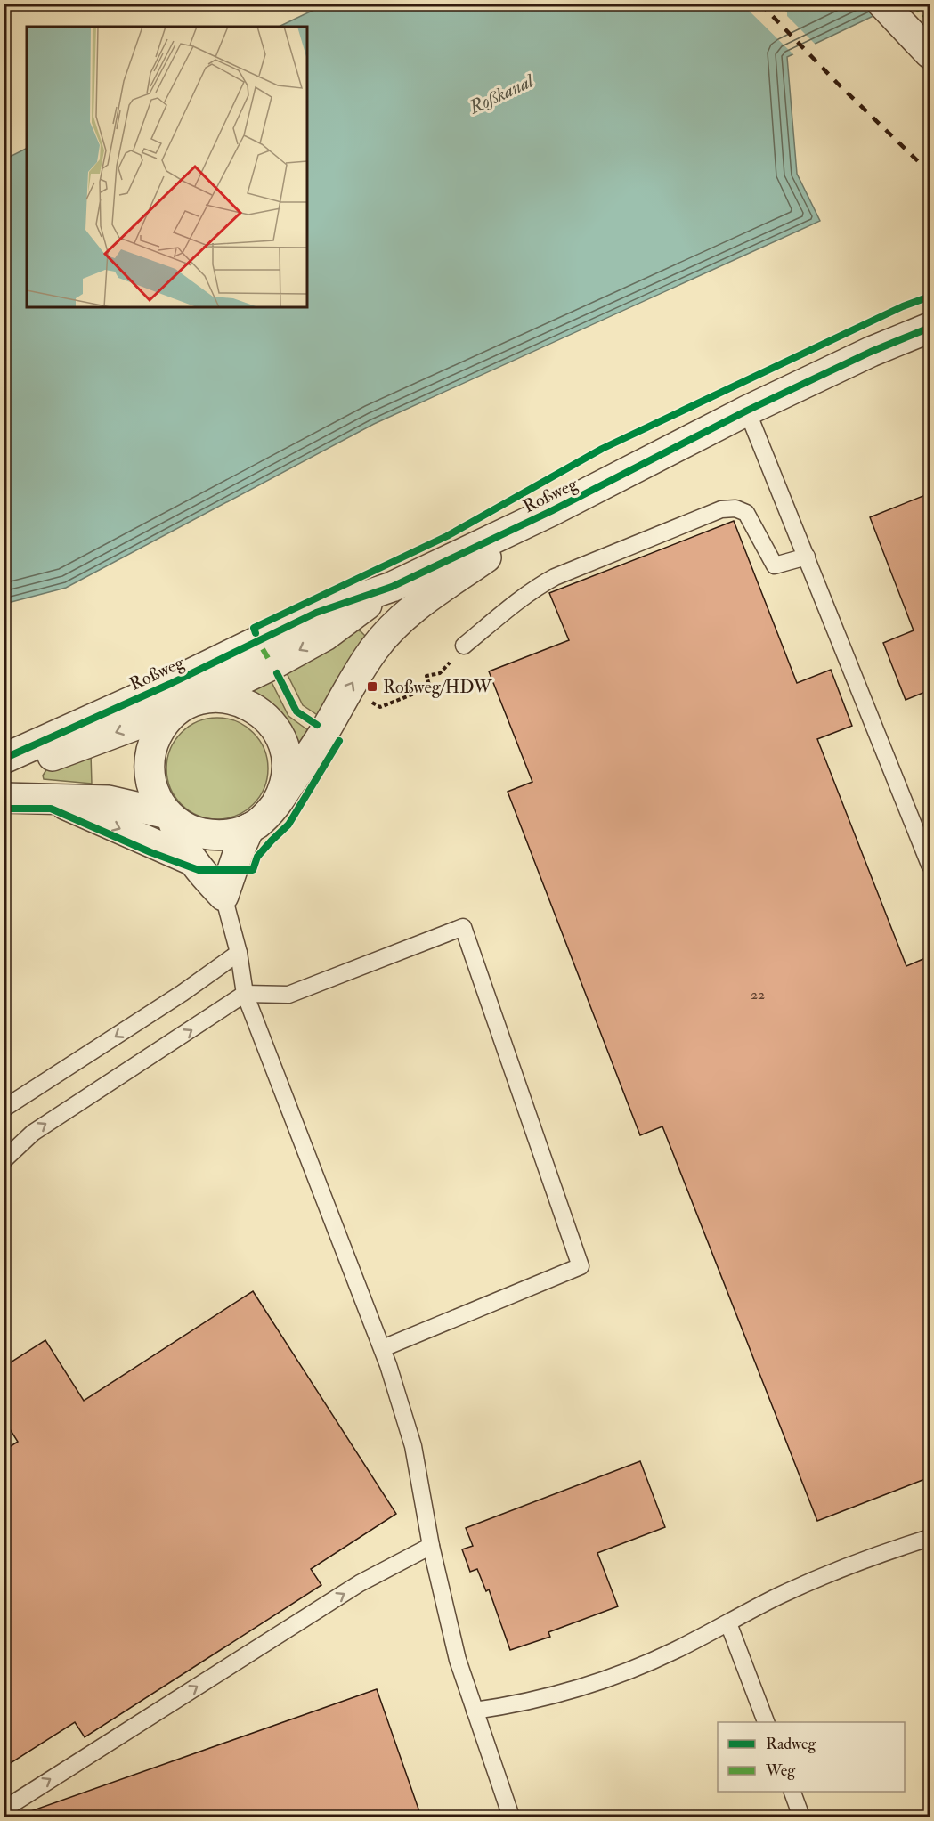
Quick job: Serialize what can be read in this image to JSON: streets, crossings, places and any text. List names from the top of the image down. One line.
{"streets":{"street":["Roßweg"]},"water":["Roßkanal"],"places":{"transit":["Roßweg/HDW"]},"house_numbers":["22"],"legend":["Radweg","Weg"]}
